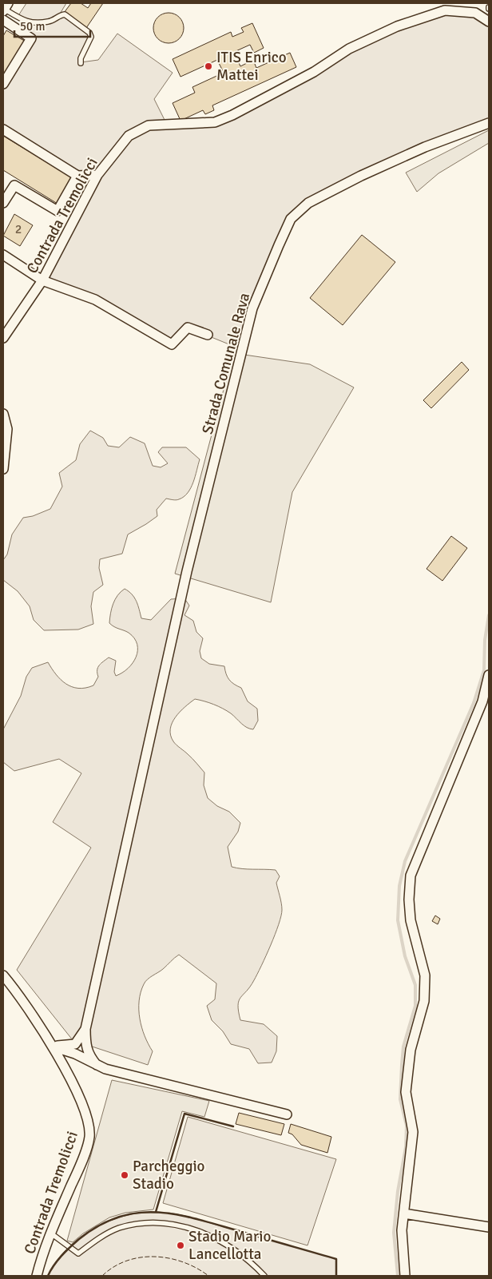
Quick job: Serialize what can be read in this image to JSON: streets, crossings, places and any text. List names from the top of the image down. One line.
{"streets":{"street":["Contrada Tremolicci","Strada Comunale Rava"]},"places":["ITIS Enrico Mattei","Parcheggio Stadio","Stadio Mario Lancellotta"],"house_numbers":["2"],"scale_bar":"50 m"}
